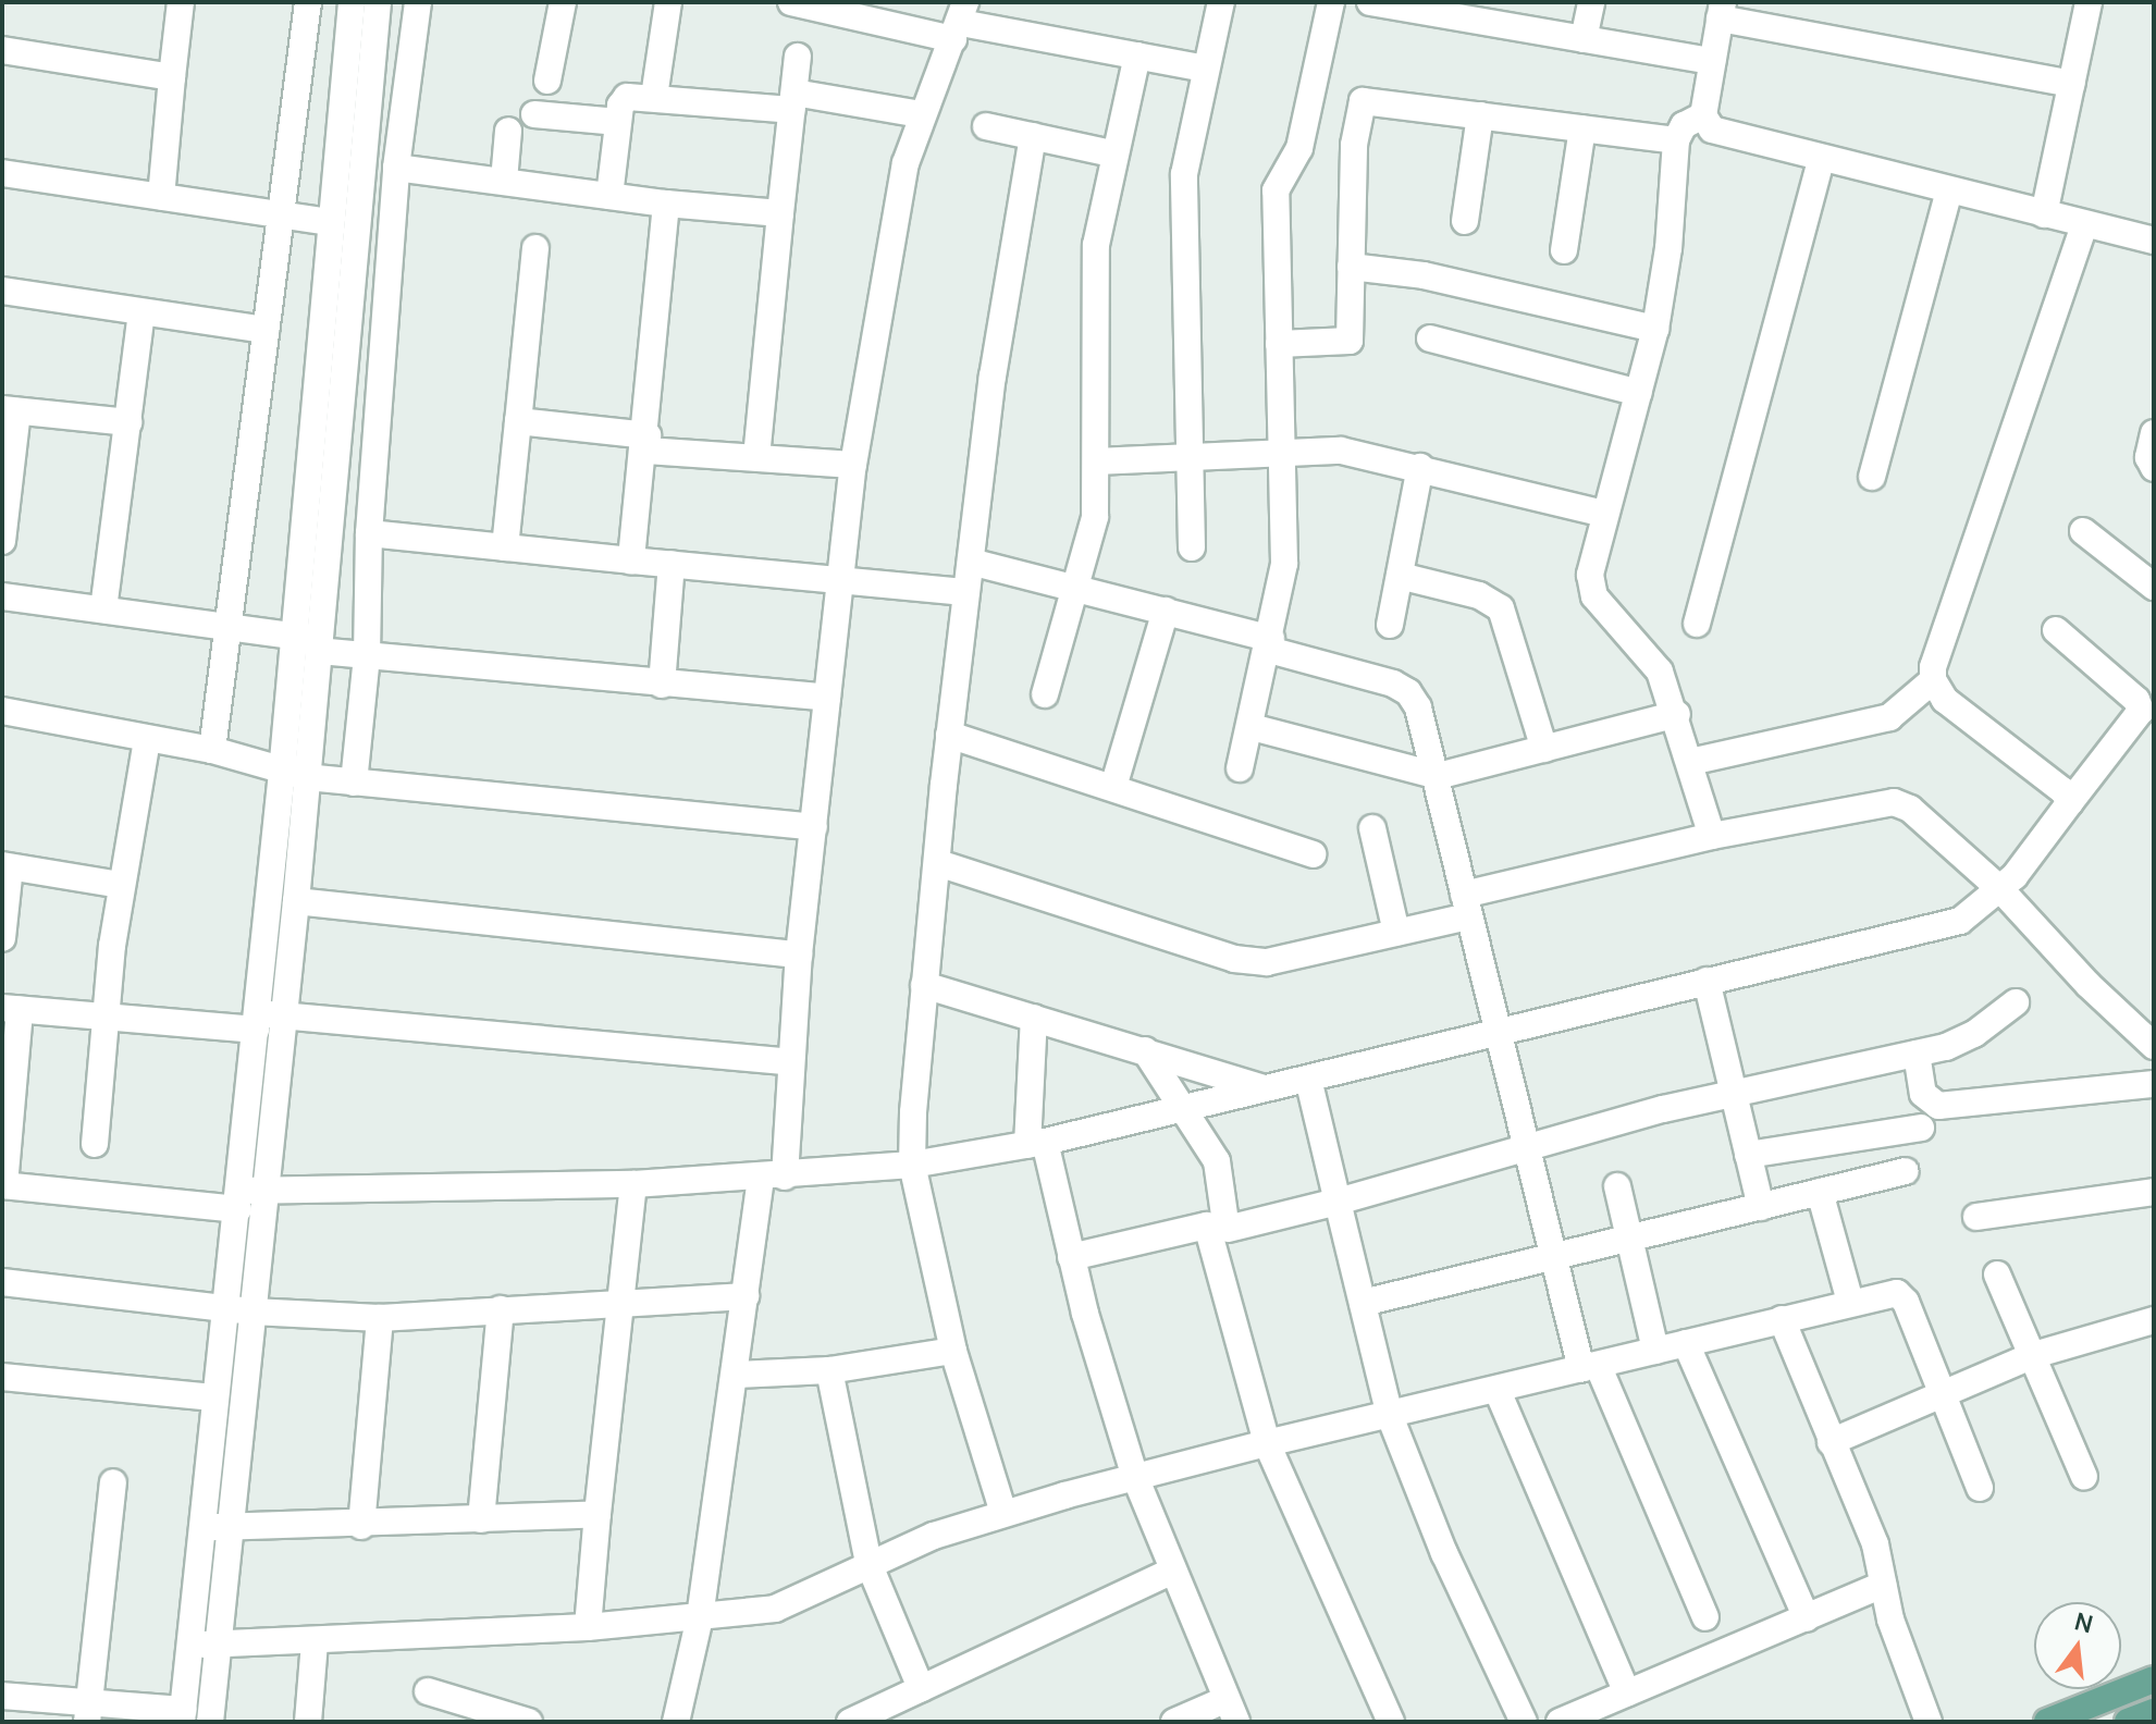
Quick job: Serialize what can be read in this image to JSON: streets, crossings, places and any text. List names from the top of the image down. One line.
{"north":"top"}
